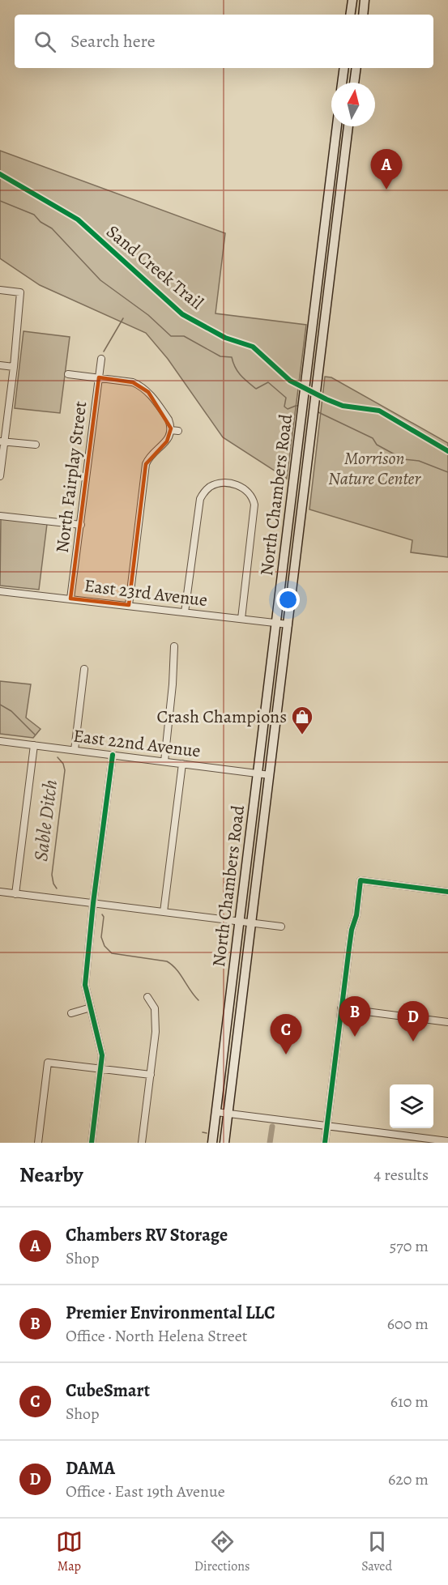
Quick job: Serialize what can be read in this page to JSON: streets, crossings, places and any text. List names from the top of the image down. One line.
{"streets":{"main road":["North Chambers Road"],"street":["North Fairplay Street","East 23rd Avenue","East 22nd Avenue"],"cycle path":["Sand Creek Trail"]},"crossings":[["North Fairplay Street","East 23rd Avenue"],["North Chambers Road","East 23rd Avenue"],["North Chambers Road","East 22nd Avenue"]],"water":["Sable Ditch"],"parks":["Morrison Nature Center"],"places":{"shop":["Crash Champions"]},"north":"top","page":{"search":"Search here","pins":["A","B","D","C"],"heading":["Nearby","4 results"],"list":[{"mark":"A","name":"Chambers RV Storage","note":"Shop","value":"570 m"},{"mark":"B","name":"Premier Environmental LLC","note":"Office · North Helena Street","value":"600 m"},{"mark":"C","name":"CubeSmart","note":"Shop","value":"610 m"},{"mark":"D","name":"DAMA","note":"Office · East 19th Avenue","value":"620 m"}],"nav":["Map","Directions","Saved"]}}
